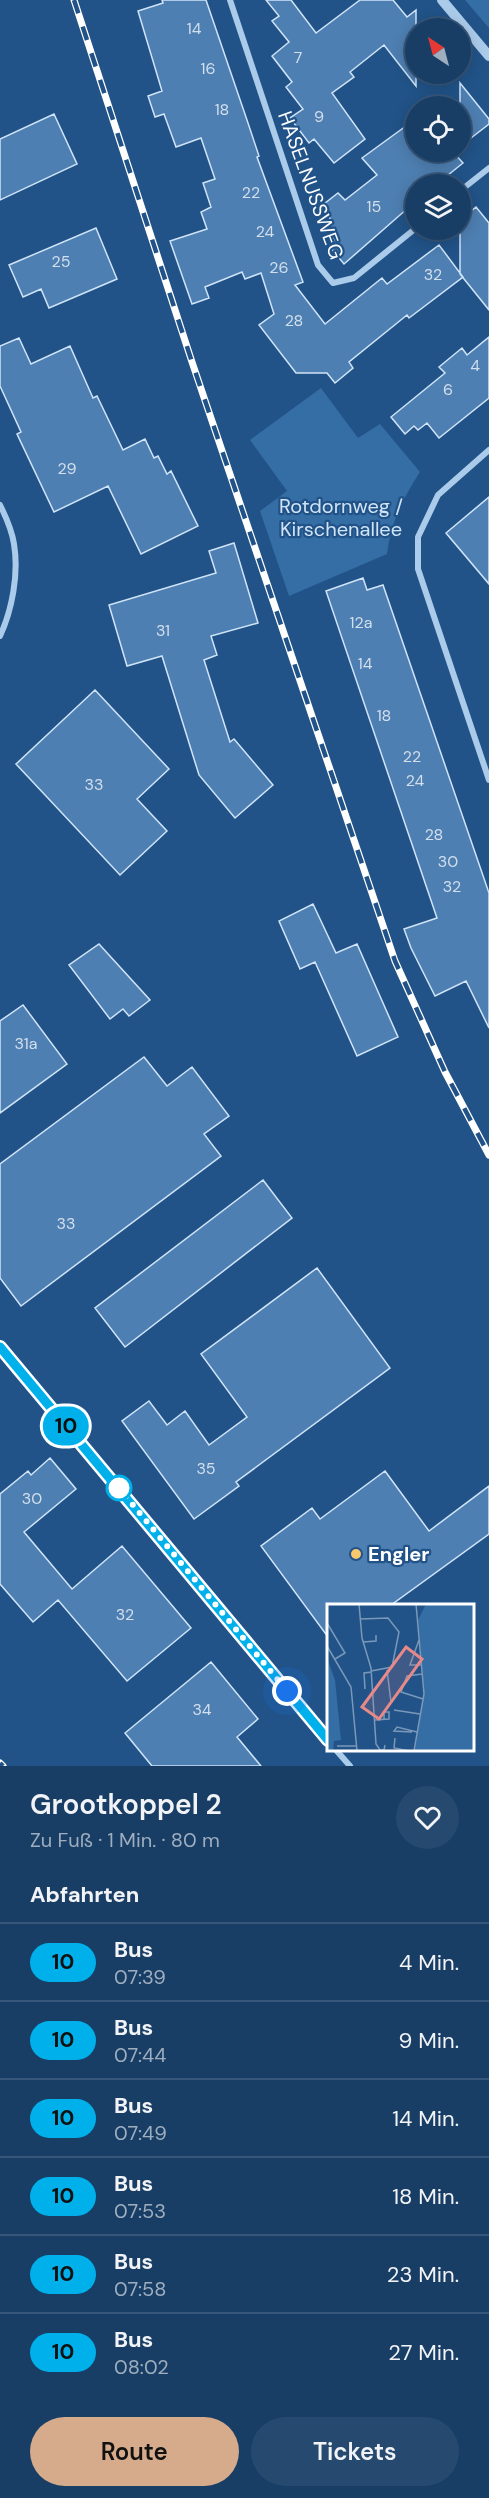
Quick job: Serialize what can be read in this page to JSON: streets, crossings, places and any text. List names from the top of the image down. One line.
{"streets":{"street":["HASELNUSSWEG"]},"parks":["Rotdornweg / Kirschenallee"],"places":["Engler"],"lines":["bus line 10"],"house_numbers":["14","7","16","18","9","22","15","24","25","26","32","28","4","6","29","12a","31","14","18","22","24","33","28","30","32","31a","33","35","30","32","34"],"north":"top left","page":{"on_map":"10","heading":[["Grootkoppel 2","Zu Fuß · 1 Min. · 80 m"],"Abfahrten"],"list":[{"mark":"10","name":"Bus","note":"07:39","value":"4 Min."},{"mark":"10","name":"Bus","note":"07:44","value":"9 Min."},{"mark":"10","name":"Bus","note":"07:49","value":"14 Min."},{"mark":"10","name":"Bus","note":"07:53","value":"18 Min."},{"mark":"10","name":"Bus","note":"07:58","value":"23 Min."},{"mark":"10","name":"Bus","note":"08:02","value":"27 Min."}],"buttons":["Route","Tickets"]}}
